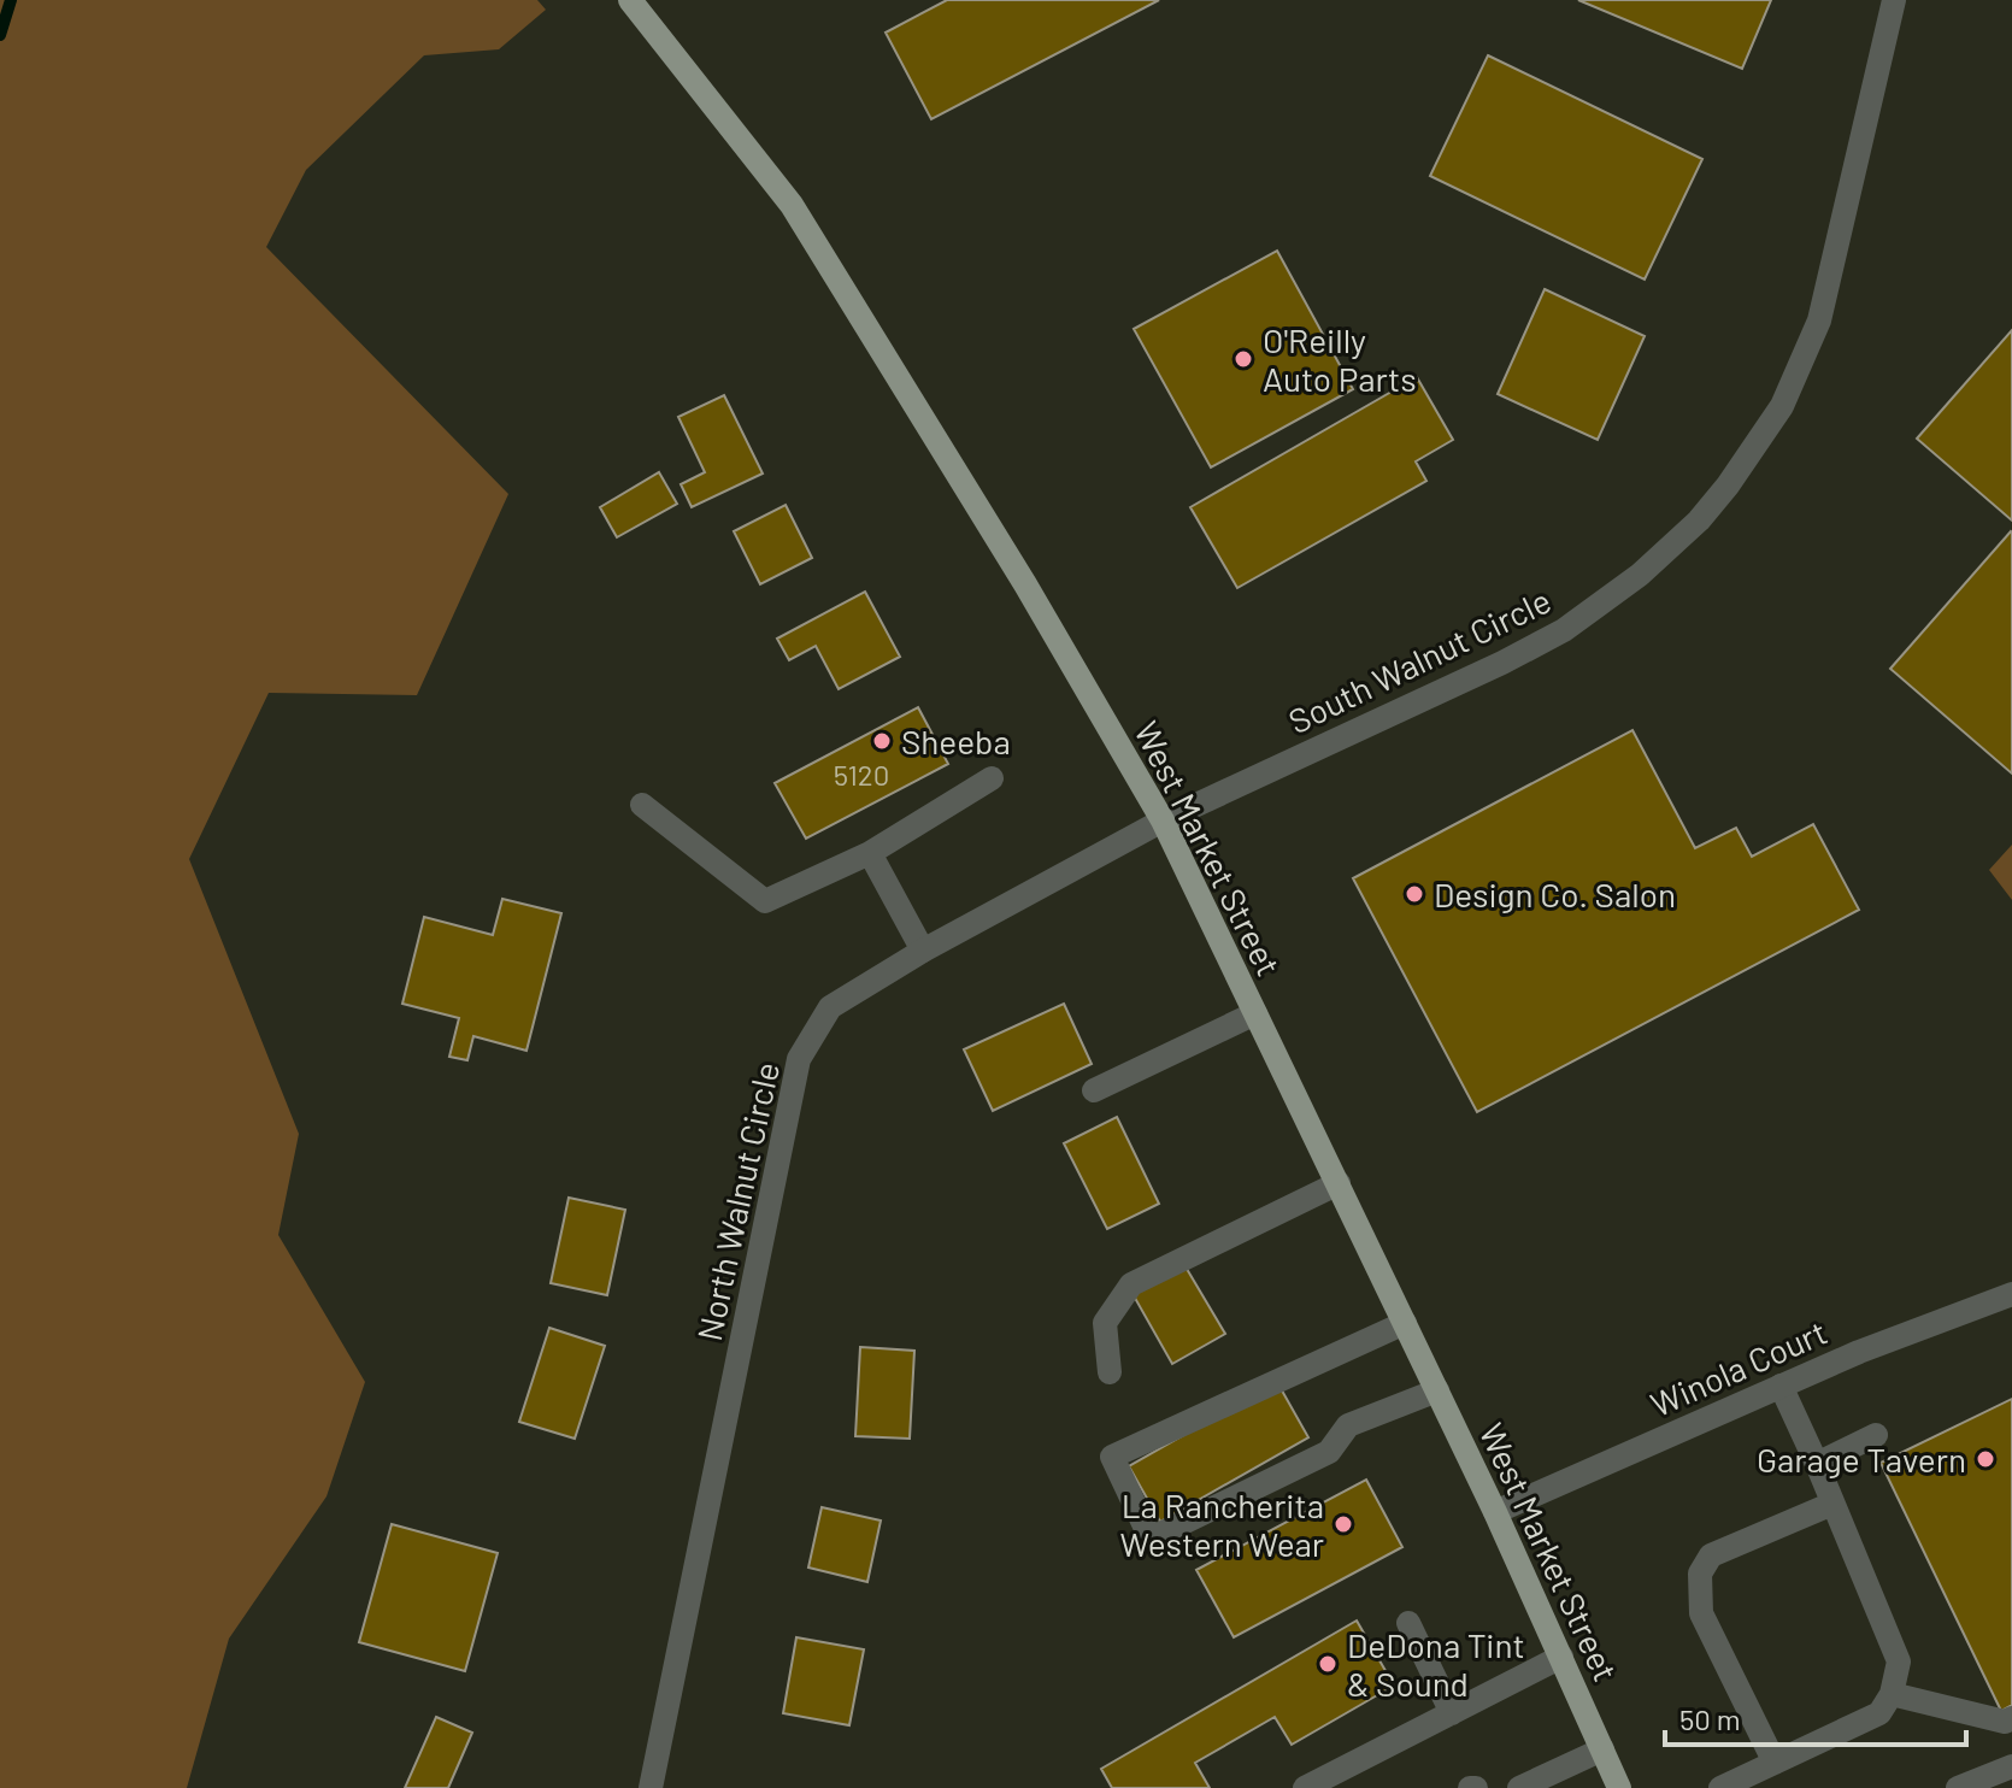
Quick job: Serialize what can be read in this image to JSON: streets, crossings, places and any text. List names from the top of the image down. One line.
{"streets":{"main road":["West Market Street"],"street":["South Walnut Circle","North Walnut Circle","Winola Court"]},"crossings":[["South Walnut Circle","West Market Street"],["South Walnut Circle","North Walnut Circle"],["West Market Street","North Walnut Circle"],["West Market Street","Winola Court"]],"places":["O'Reilly Auto Parts","Sheeba","Design Co. Salon","Garage Tavern","La Rancherita Western Wear","DeDona Tint & Sound"],"house_numbers":["5120"],"scale_bar":"50 m"}
